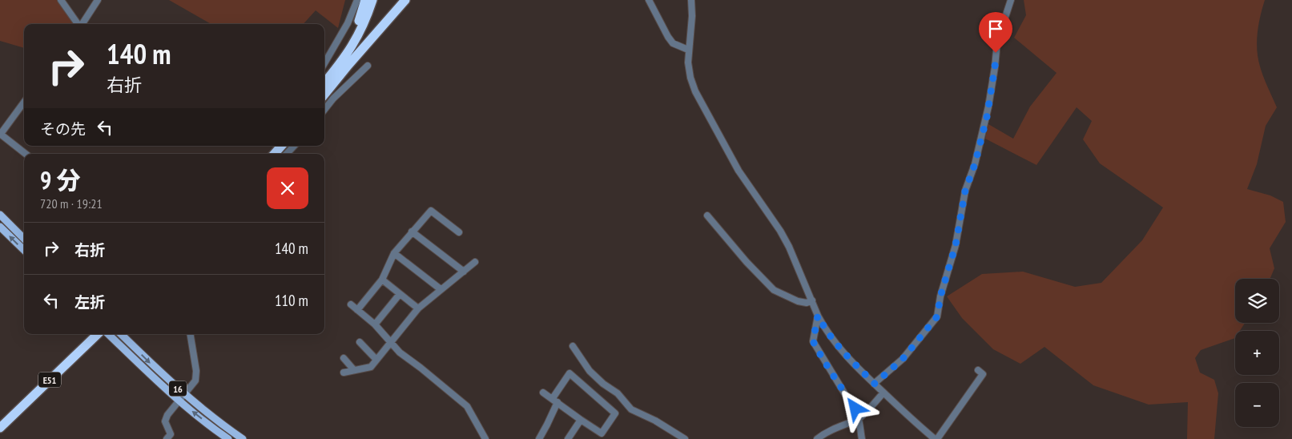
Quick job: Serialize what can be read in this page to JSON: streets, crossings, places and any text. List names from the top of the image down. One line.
{"streets":{"highway":["E51"],"main road":["16"]},"page":{"turn":["140 m","右折"],"then":"その先","heading":["9 分","720 m · 19:21"],"list":[{"name":"右折","value":"140 m"},{"name":"左折","value":"110 m"}],"map_buttons":["+","−"]}}
